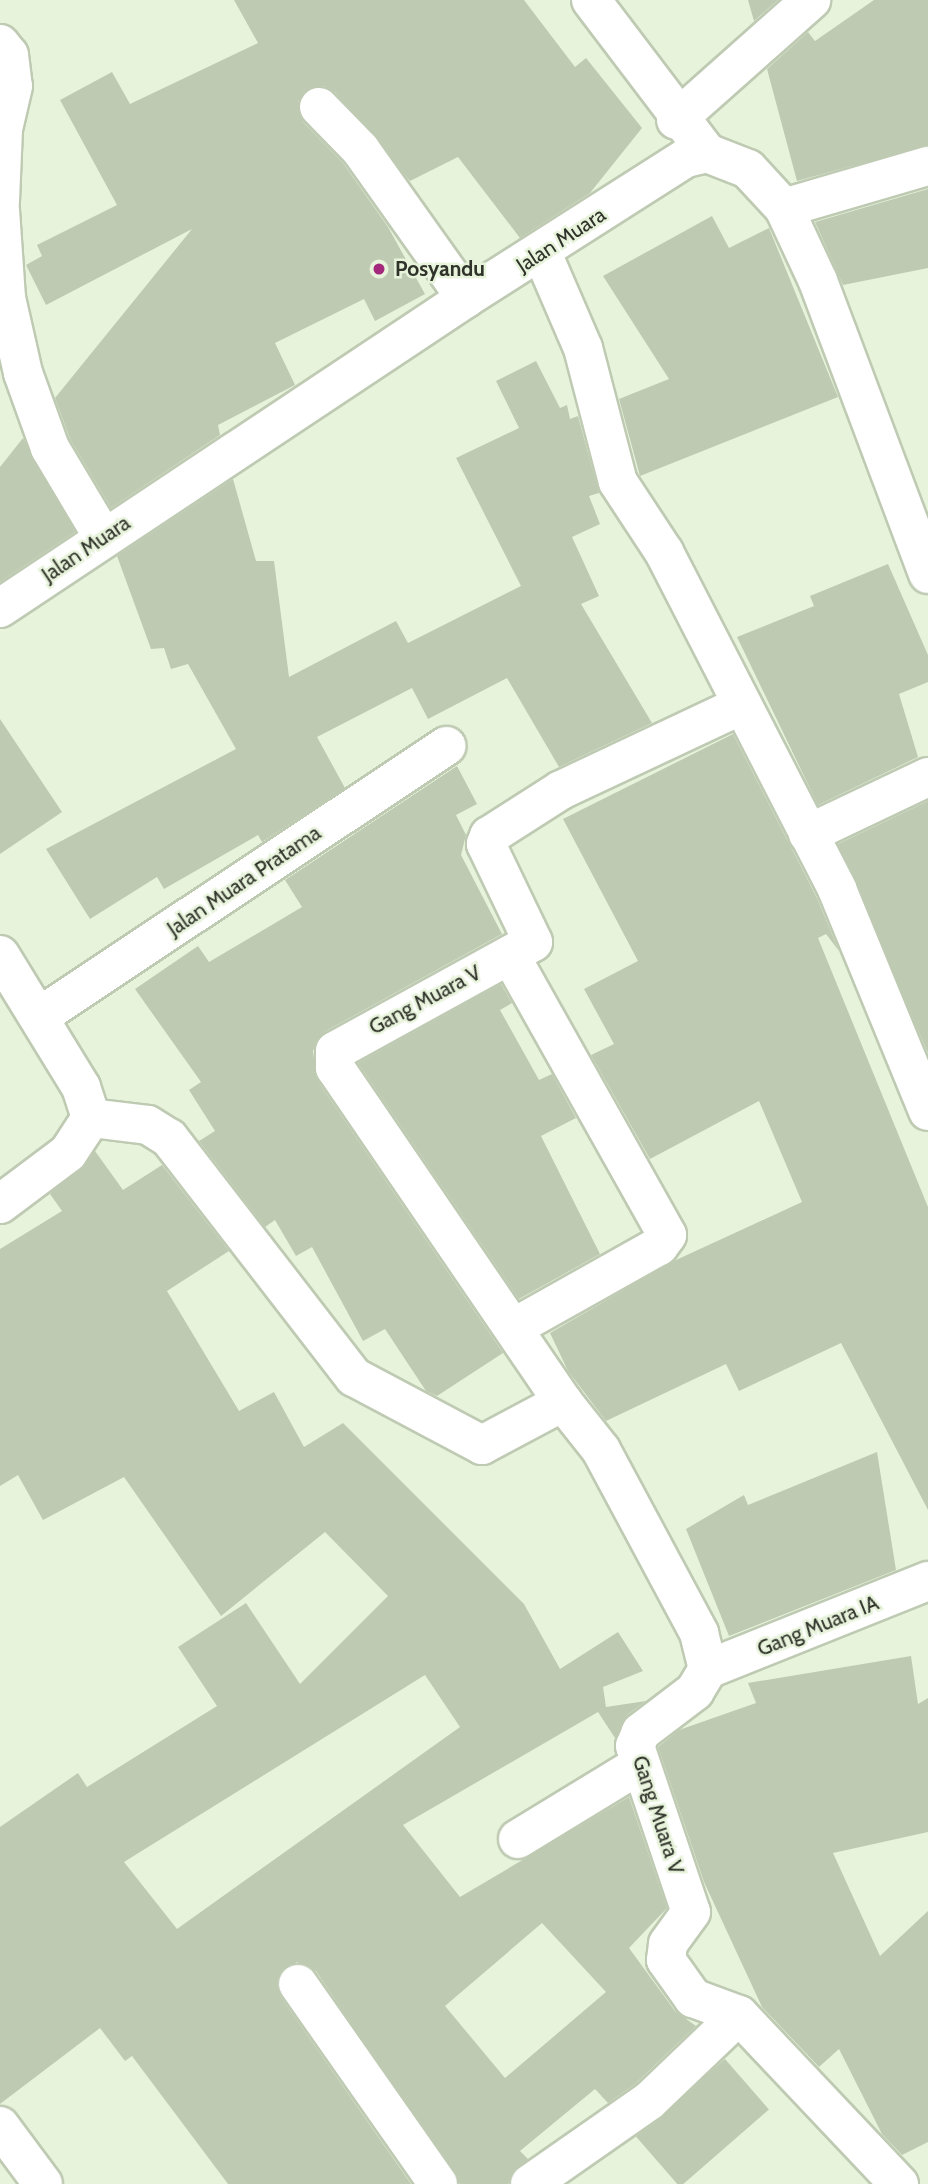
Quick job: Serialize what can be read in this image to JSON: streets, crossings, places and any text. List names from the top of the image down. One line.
{"streets":{"street":["Jalan Muara","Jalan Muara Pratama","Gang Muara V","Gang Muara IA"]},"crossings":[["Gang Muara V","Gang Muara IA"]],"places":["Posyandu"]}
